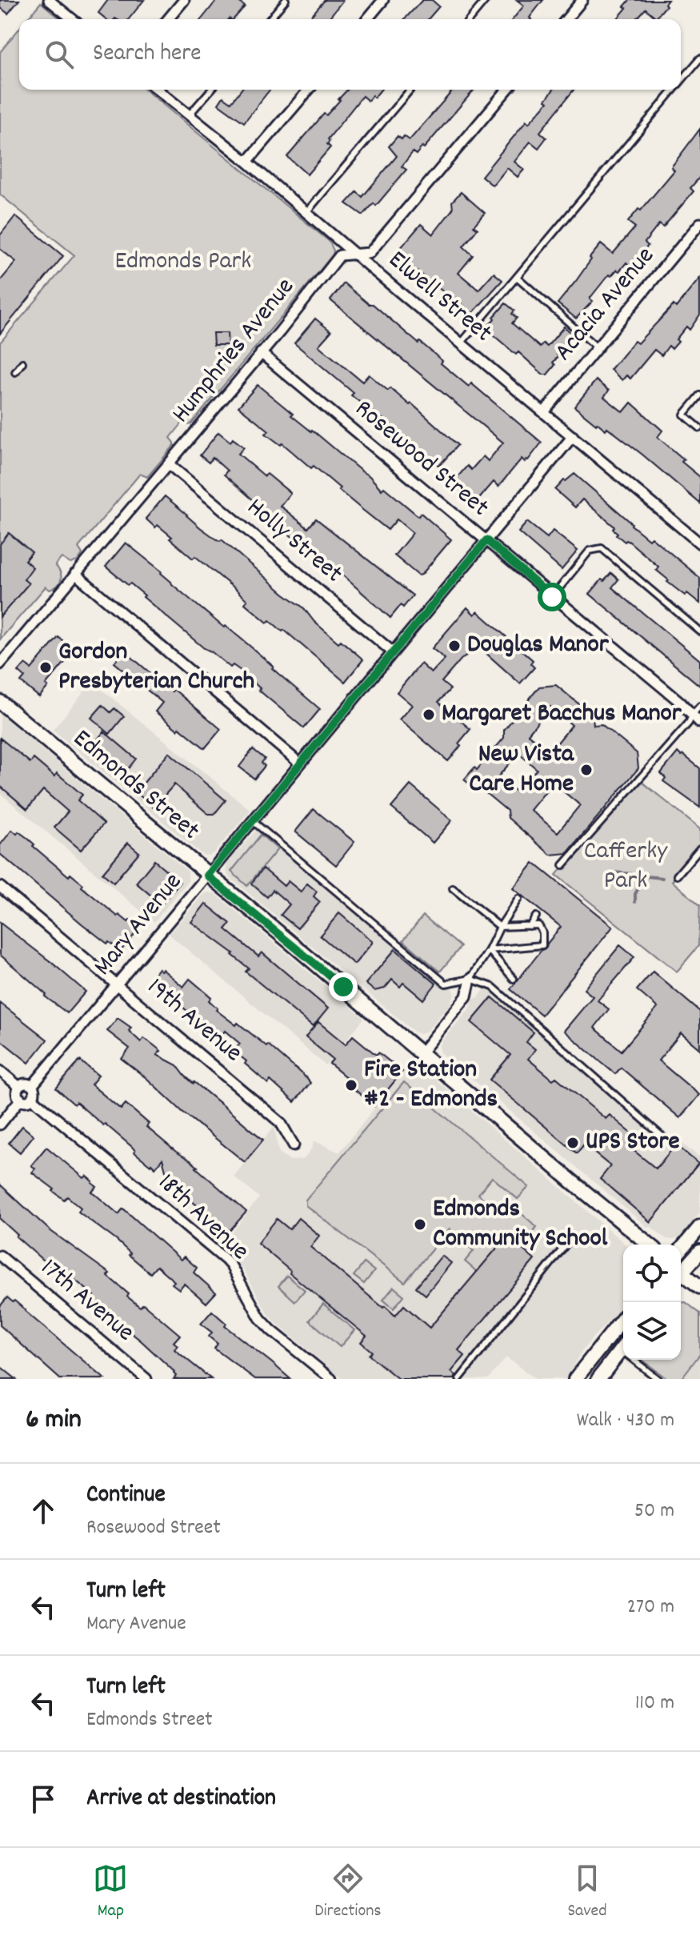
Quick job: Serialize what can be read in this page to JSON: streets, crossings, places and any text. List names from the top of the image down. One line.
{"streets":{"street":["Elwell Street","Acacia Avenue","Humphries Avenue","Rosewood Street","Holly Street","Edmonds Street","Mary Avenue","19th Avenue","18th Avenue","17th Avenue"]},"crossings":[["Elwell Street","Acacia Avenue"],["Elwell Street","Humphries Avenue"],["Elwell Street","Mary Avenue"],["Humphries Avenue","Rosewood Street"],["Humphries Avenue","Holly Street"],["Rosewood Street","Mary Avenue"],["Holly Street","Mary Avenue"],["Edmonds Street","Mary Avenue"],["Mary Avenue","19th Avenue"],["Mary Avenue","18th Avenue"]],"parks":["Edmonds Park","Cafferky Park"],"places":["Douglas Manor","Gordon Presbyterian Church","Margaret Bacchus Manor","New Vista Care Home","Fire Station #2 - Edmonds","UPS Store","Edmonds Community School"],"page":{"search":"Search here","heading":["6 min","Walk · 430 m"],"list":[["Continue","Rosewood Street","50 m"],["Turn left","Mary Avenue","270 m"],["Turn left","Edmonds Street","110 m"],"Arrive at destination"],"nav":["Map","Directions","Saved"]}}
